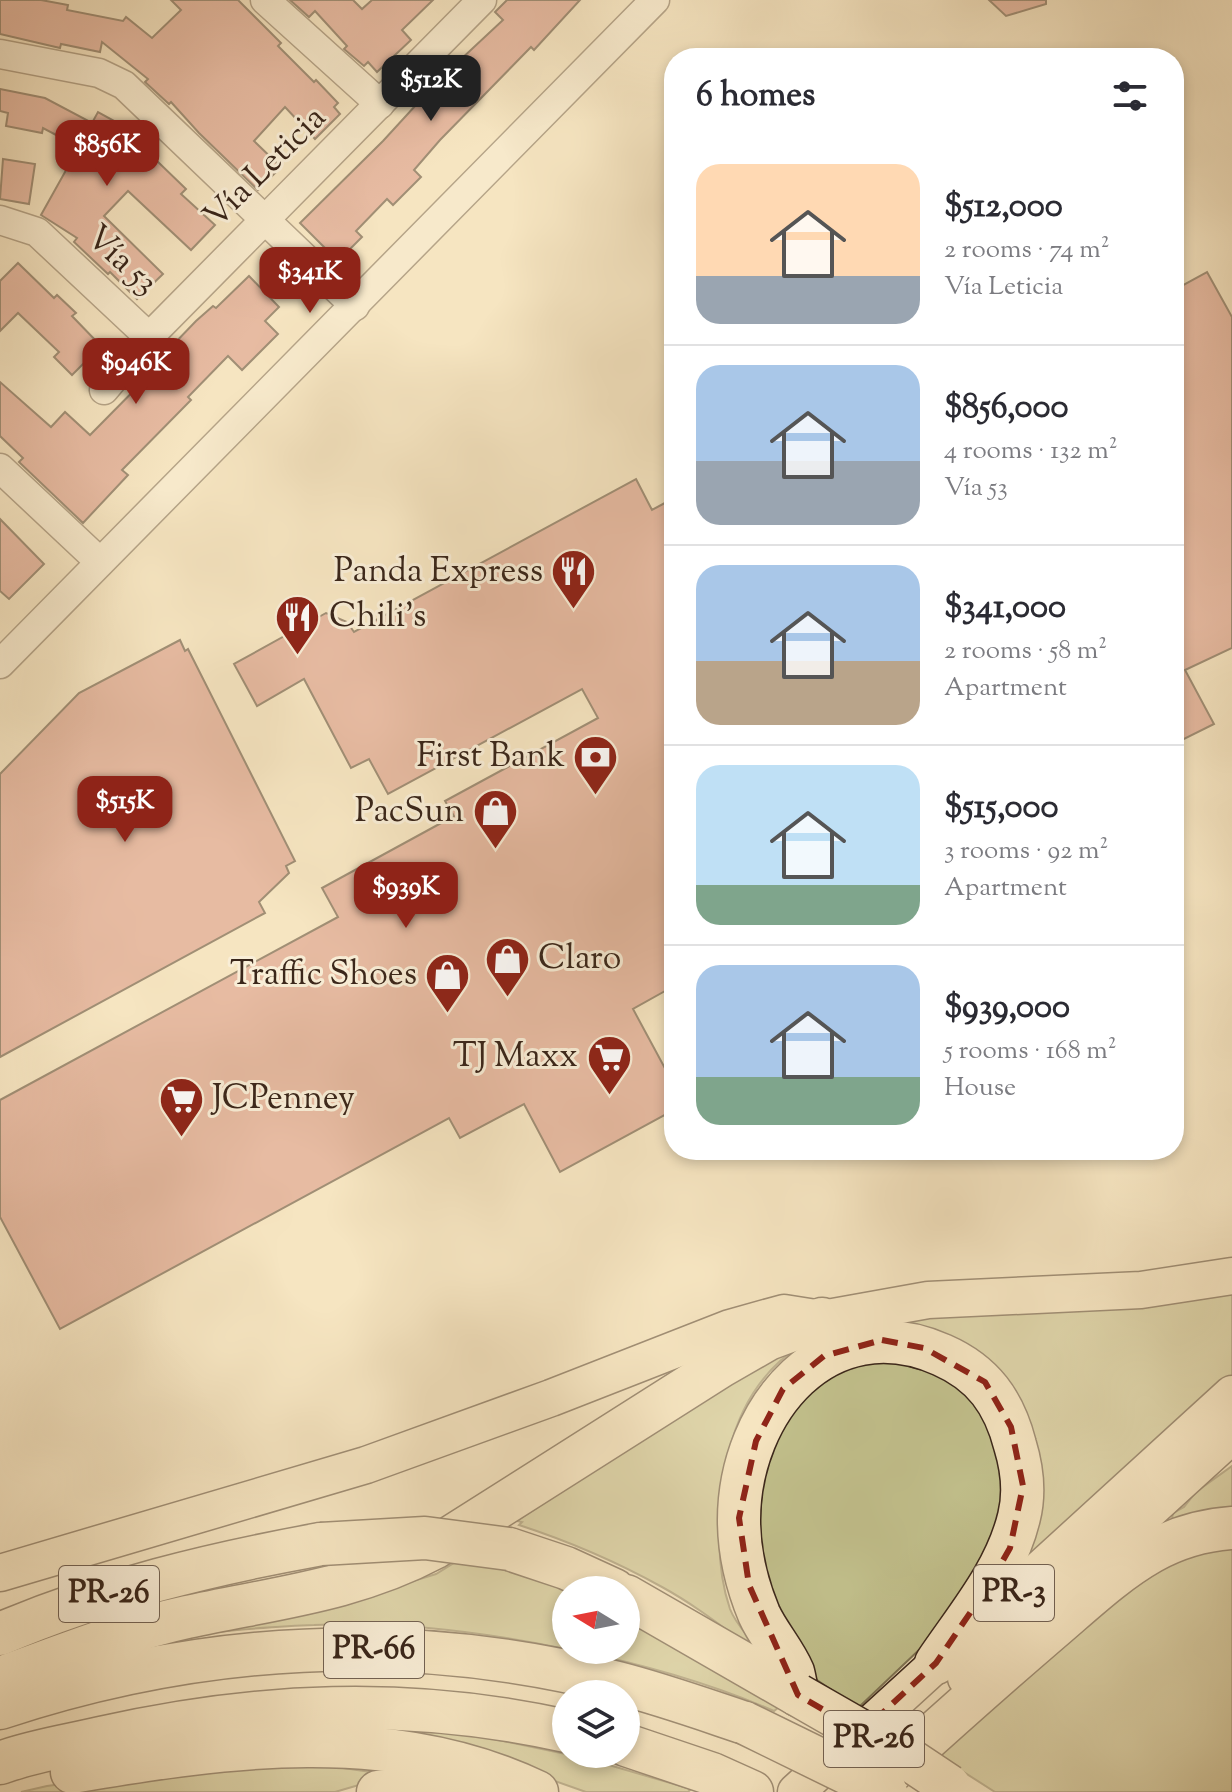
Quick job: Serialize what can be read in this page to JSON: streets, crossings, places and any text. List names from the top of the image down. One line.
{"streets":{"highway":["PR-26","PR-66"],"main road":["PR-3"],"street":["Vía Leticia","Vía 53"]},"crossings":[["Vía Leticia","Vía 53"]],"places":{"restaurant":["Panda Express","Chili's"],"bank":["First Bank"],"shop":["PacSun","Claro","Traffic Shoes"],"supermarket":["TJ Maxx","JCPenney"]},"north":"left","page":{"heading":"6 homes","price":["$512K","$856K","$341K","$946K","$515K","$939K"],"list":[{"name":"$512,000","note":"2 rooms · 74 m² · Vía Leticia"},{"name":"$856,000","note":"4 rooms · 132 m² · Vía 53"},{"name":"$341,000","note":"2 rooms · 58 m² · Apartment"},{"name":"$515,000","note":"3 rooms · 92 m² · Apartment"},{"name":"$939,000","note":"5 rooms · 168 m² · House"}]}}
